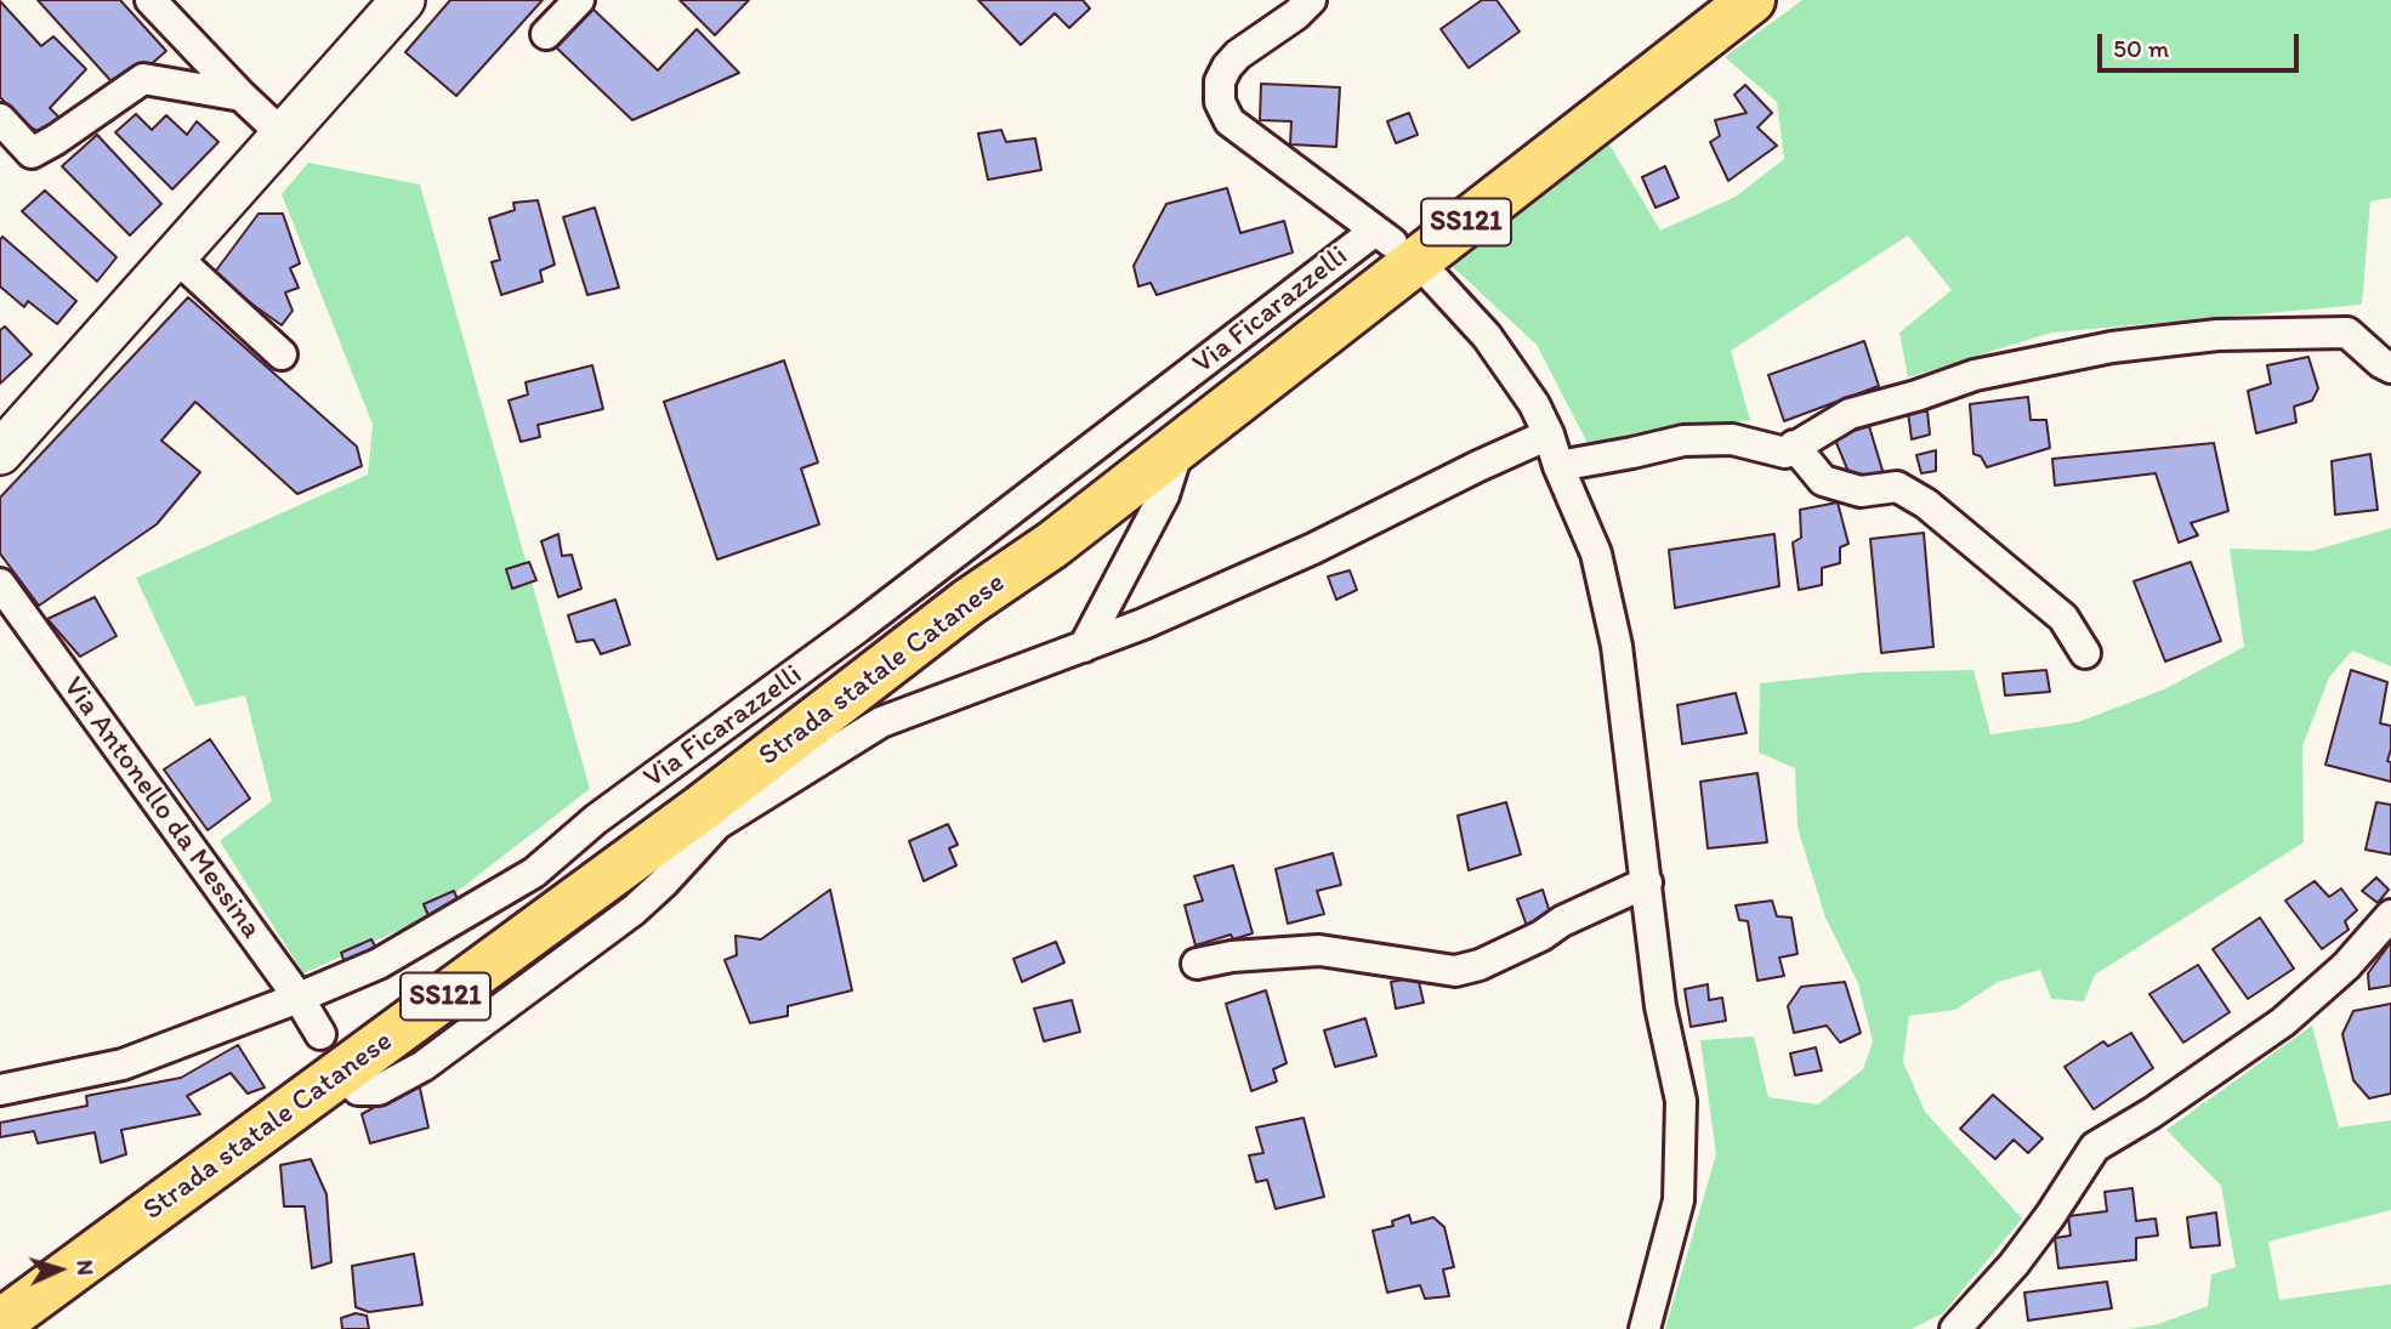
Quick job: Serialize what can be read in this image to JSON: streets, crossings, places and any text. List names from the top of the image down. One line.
{"streets":{"main road":["SS121","Strada statale Catanese"],"street":["Via Ficarazzelli","Via Antonello da Messina"]},"crossings":[["Via Ficarazzelli","Via Antonello da Messina"]],"scale_bar":"50 m","north":"right"}
